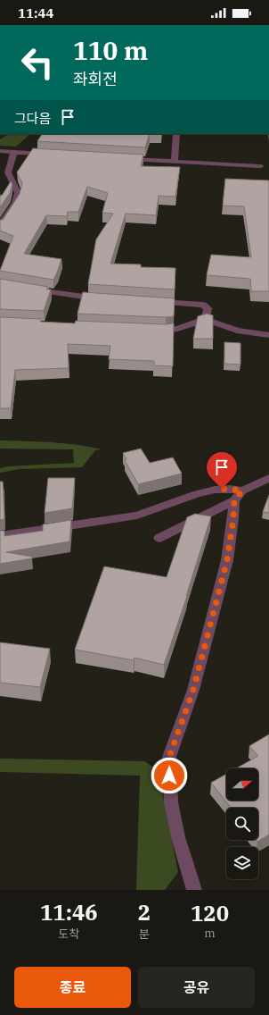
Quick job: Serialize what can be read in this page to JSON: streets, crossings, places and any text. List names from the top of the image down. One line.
{"north":"right","page":{"status":"11:44","turn":["110 m","좌회전"],"then":"그다음","eta":["11:46","도착","2","분","120","m"],"buttons":["종료","공유"]}}
